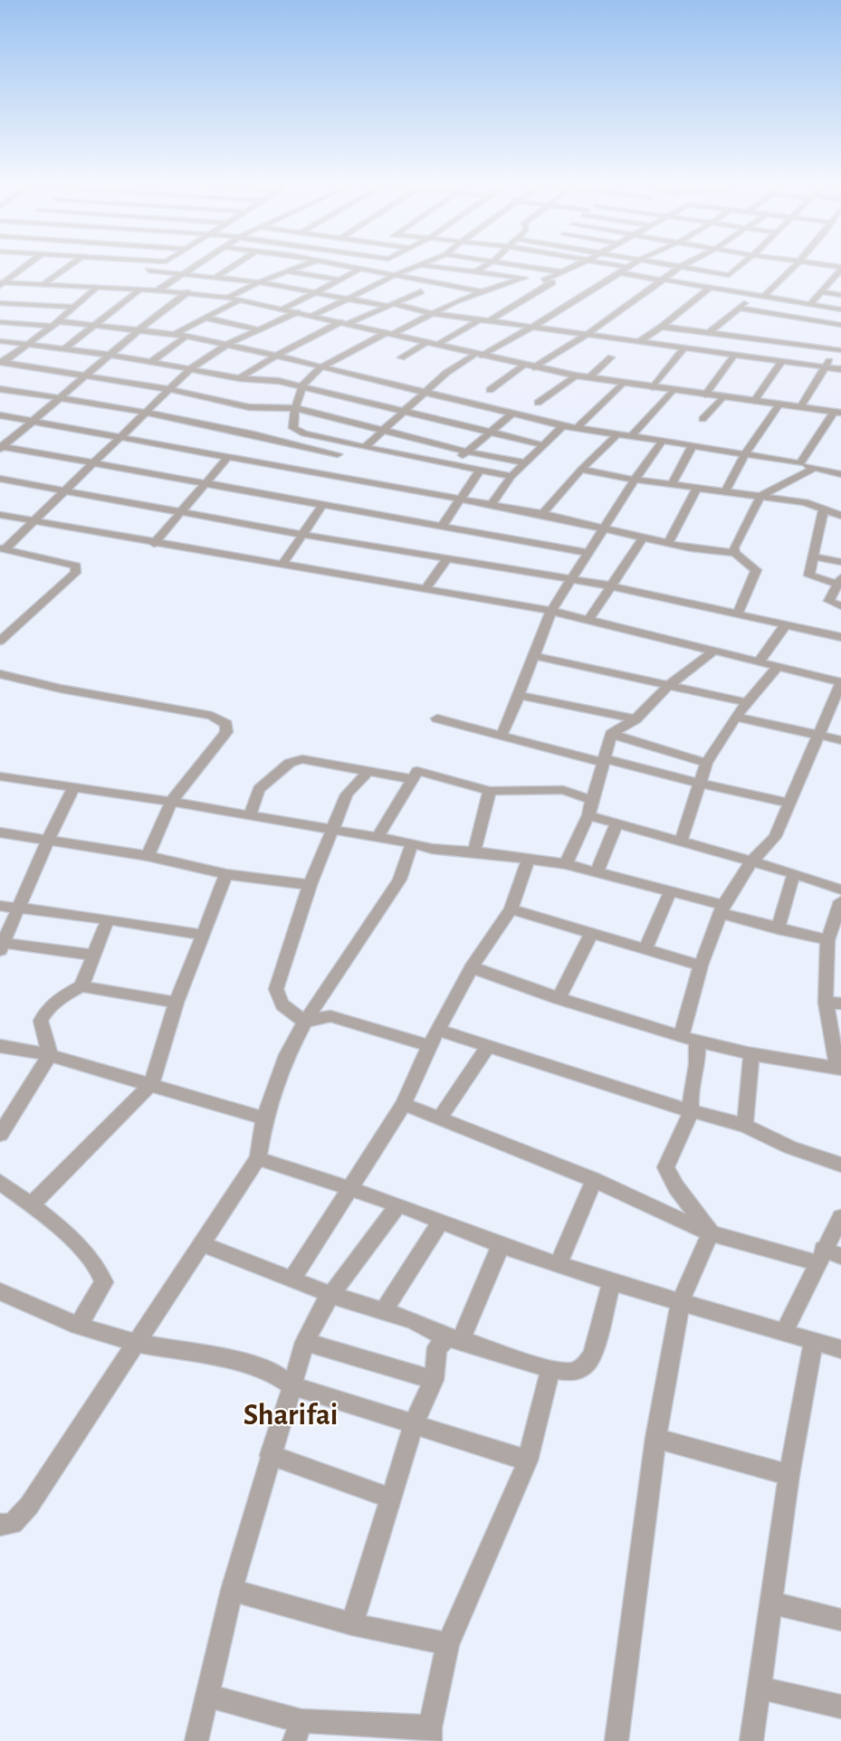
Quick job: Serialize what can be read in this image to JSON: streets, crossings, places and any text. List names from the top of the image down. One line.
{"districts":["Sharifai"]}
